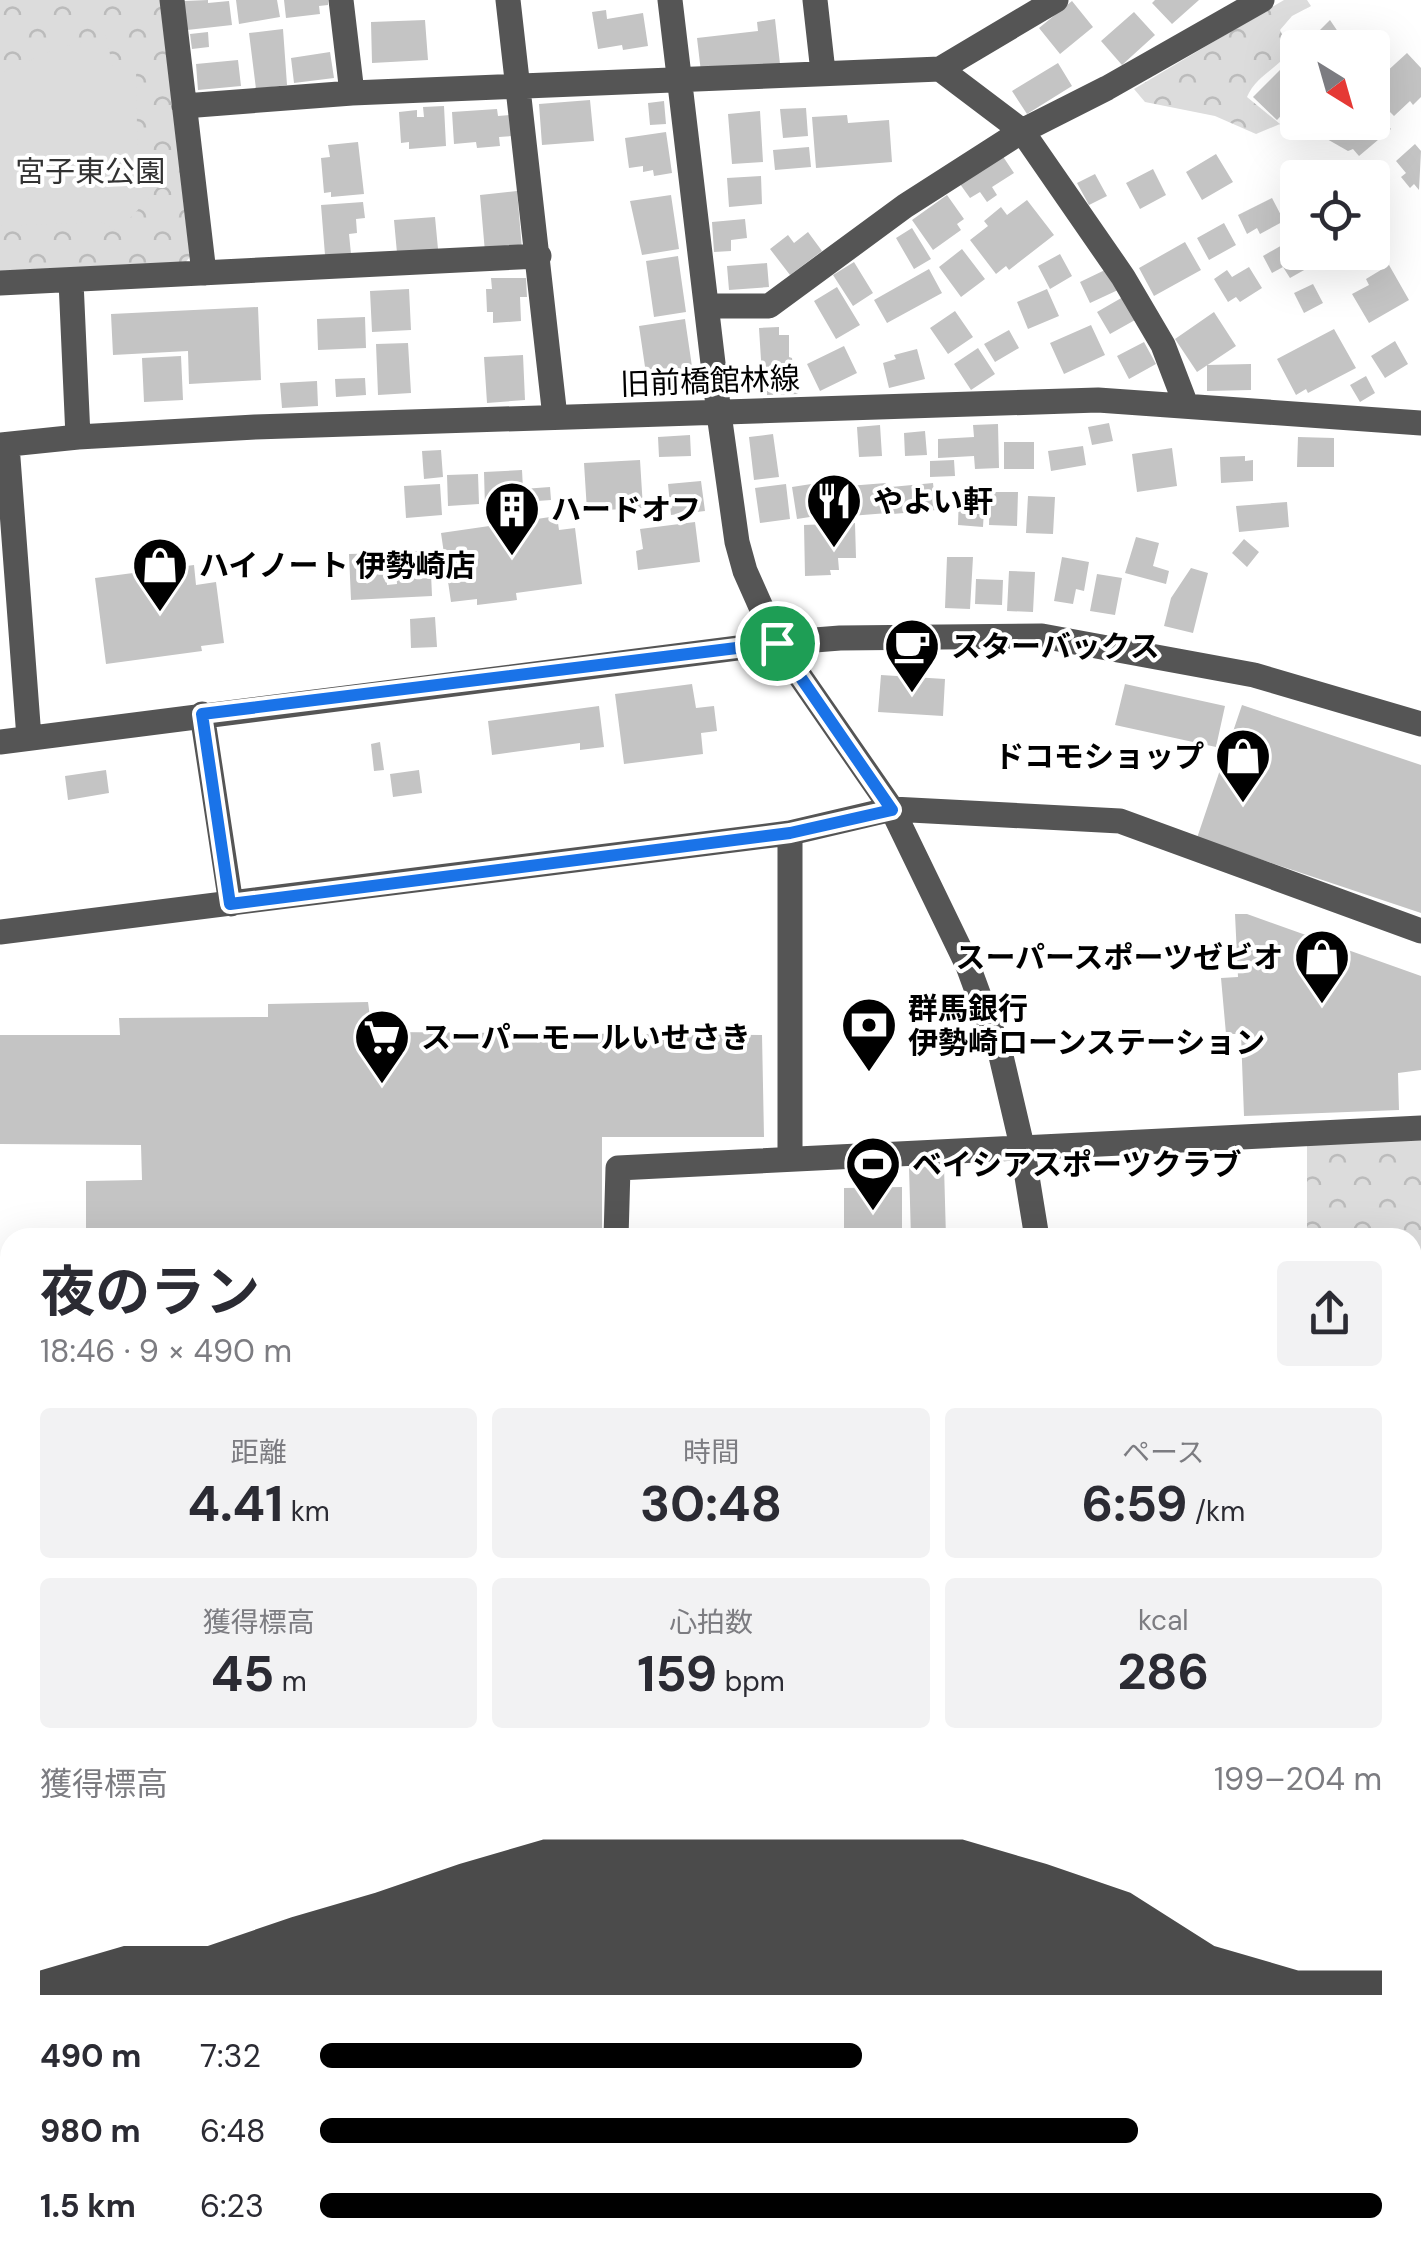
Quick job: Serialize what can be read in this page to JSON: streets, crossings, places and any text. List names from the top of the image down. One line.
{"streets":{"street":["旧前橋館林線"]},"parks":["宮子東公園"],"places":{"restaurant":["やよい軒"],"building":["ハードオフ"],"shop":["ハイノート 伊勢崎店","ドコモショップ","スーパースポーツゼビオ"],"cafe":["スターバックス"],"bank":["群馬銀行 伊勢崎ローンステーション"],"supermarket":["スーパーモールいせさき"],"sports":["ベイシアスポーツクラブ"]},"north":"bottom right","page":{"heading":["夜のラン","18:46 · 9 × 490 m"],"stats":[["距離","4.41 km"],["時間","30:48"],["ペース","6:59 /km"],["獲得標高","45 m"],["心拍数","159 bpm"],["kcal","286"]],"chart":["獲得標高","199–204 m"],"list":[{"name":"490 m","note":"7:32"},{"name":"980 m","note":"6:48"},{"name":"1.5 km","note":"6:23"}]}}
